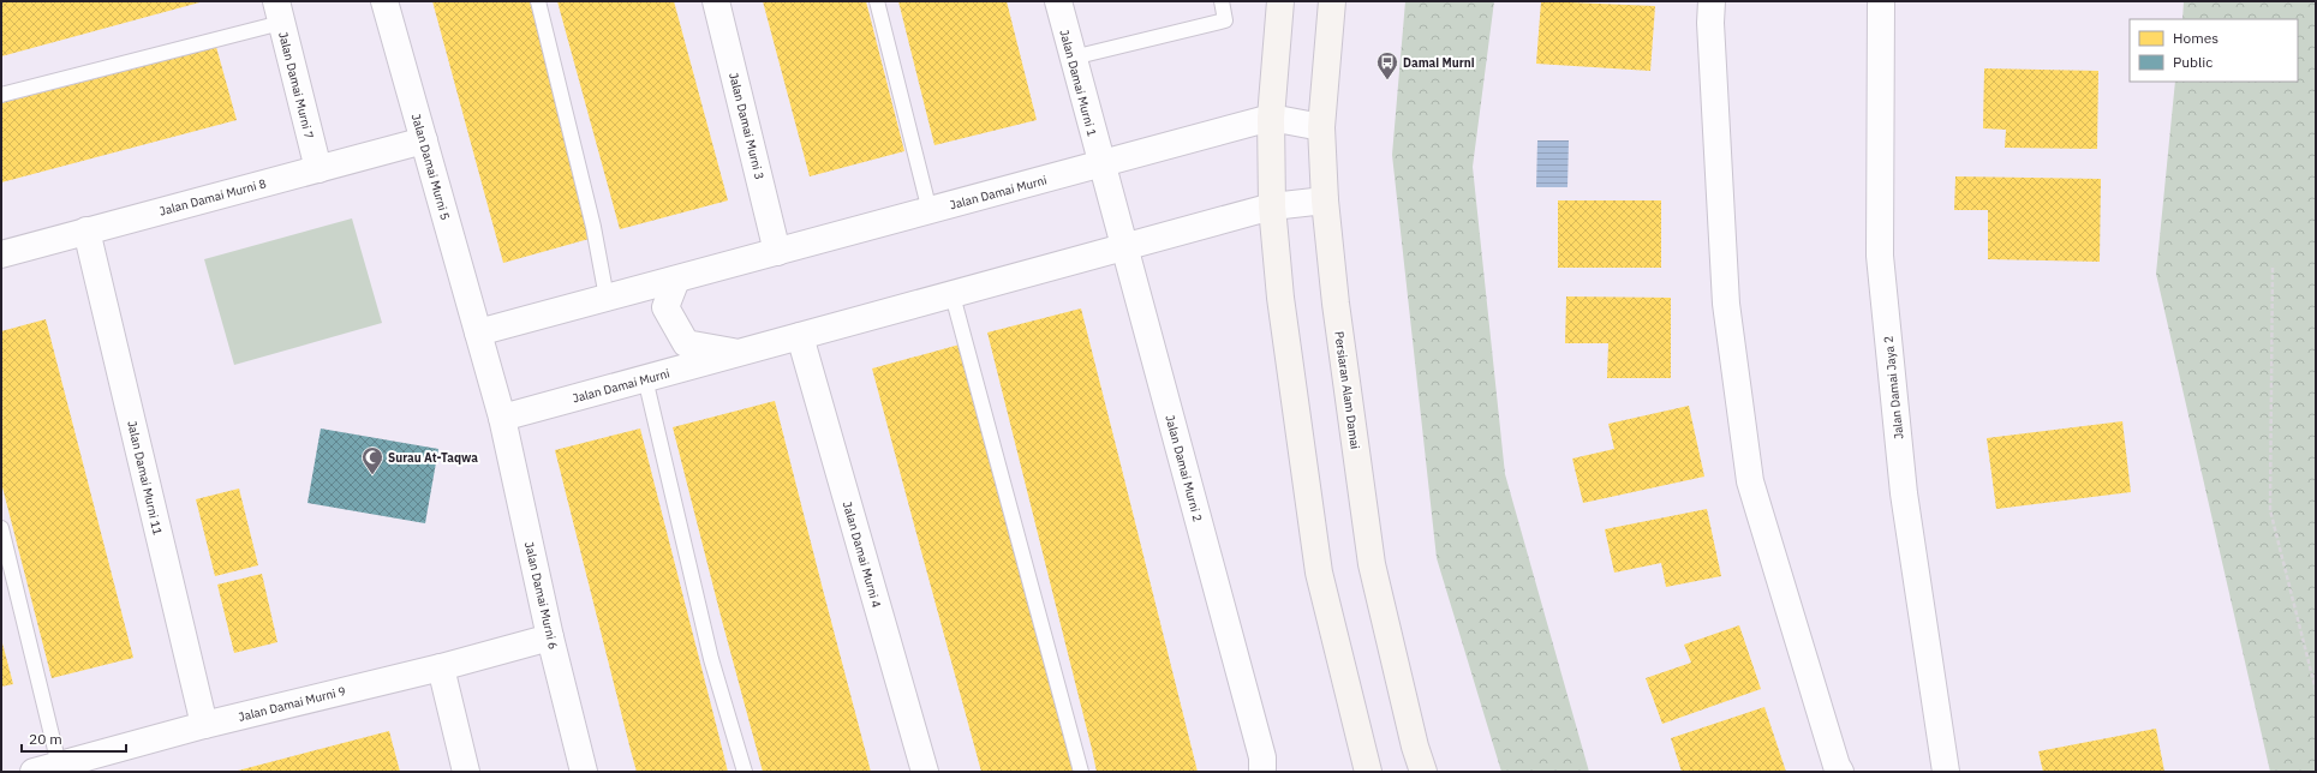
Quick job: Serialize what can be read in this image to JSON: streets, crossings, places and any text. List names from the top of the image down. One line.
{"streets":{"street":["Jalan Damai Murni 1","Jalan Damai Murni 7","Jalan Damai Murni 3","Jalan Damai Murni 5","Jalan Damai Murni","Jalan Damai Murni 8","Jalan Damai Jaya 2","Persiaran Alam Damai","Jalan Damai Murni 2","Jalan Damai Murni 11","Jalan Damai Murni 4","Jalan Damai Murni 6","Jalan Damai Murni 9"]},"crossings":[["Jalan Damai Murni 1","Jalan Damai Murni"],["Jalan Damai Murni 1","Jalan Damai Murni 2"],["Jalan Damai Murni 7","Jalan Damai Murni 8"],["Jalan Damai Murni 3","Jalan Damai Murni"],["Jalan Damai Murni 5","Jalan Damai Murni"],["Jalan Damai Murni 5","Jalan Damai Murni 8"],["Jalan Damai Murni 5","Jalan Damai Murni 6"],["Jalan Damai Murni","Persiaran Alam Damai"],["Jalan Damai Murni","Jalan Damai Murni 2"],["Jalan Damai Murni","Jalan Damai Murni 4"],["Jalan Damai Murni","Jalan Damai Murni 6"],["Jalan Damai Murni 8","Jalan Damai Murni 11"],["Jalan Damai Murni 11","Jalan Damai Murni 9"],["Jalan Damai Murni 6","Jalan Damai Murni 9"]],"places":{"bus stop":["Damai Murni"],"mosque":["Surau At-Taqwa"]},"legend":["Homes","Public"],"scale_bar":"20 m"}
